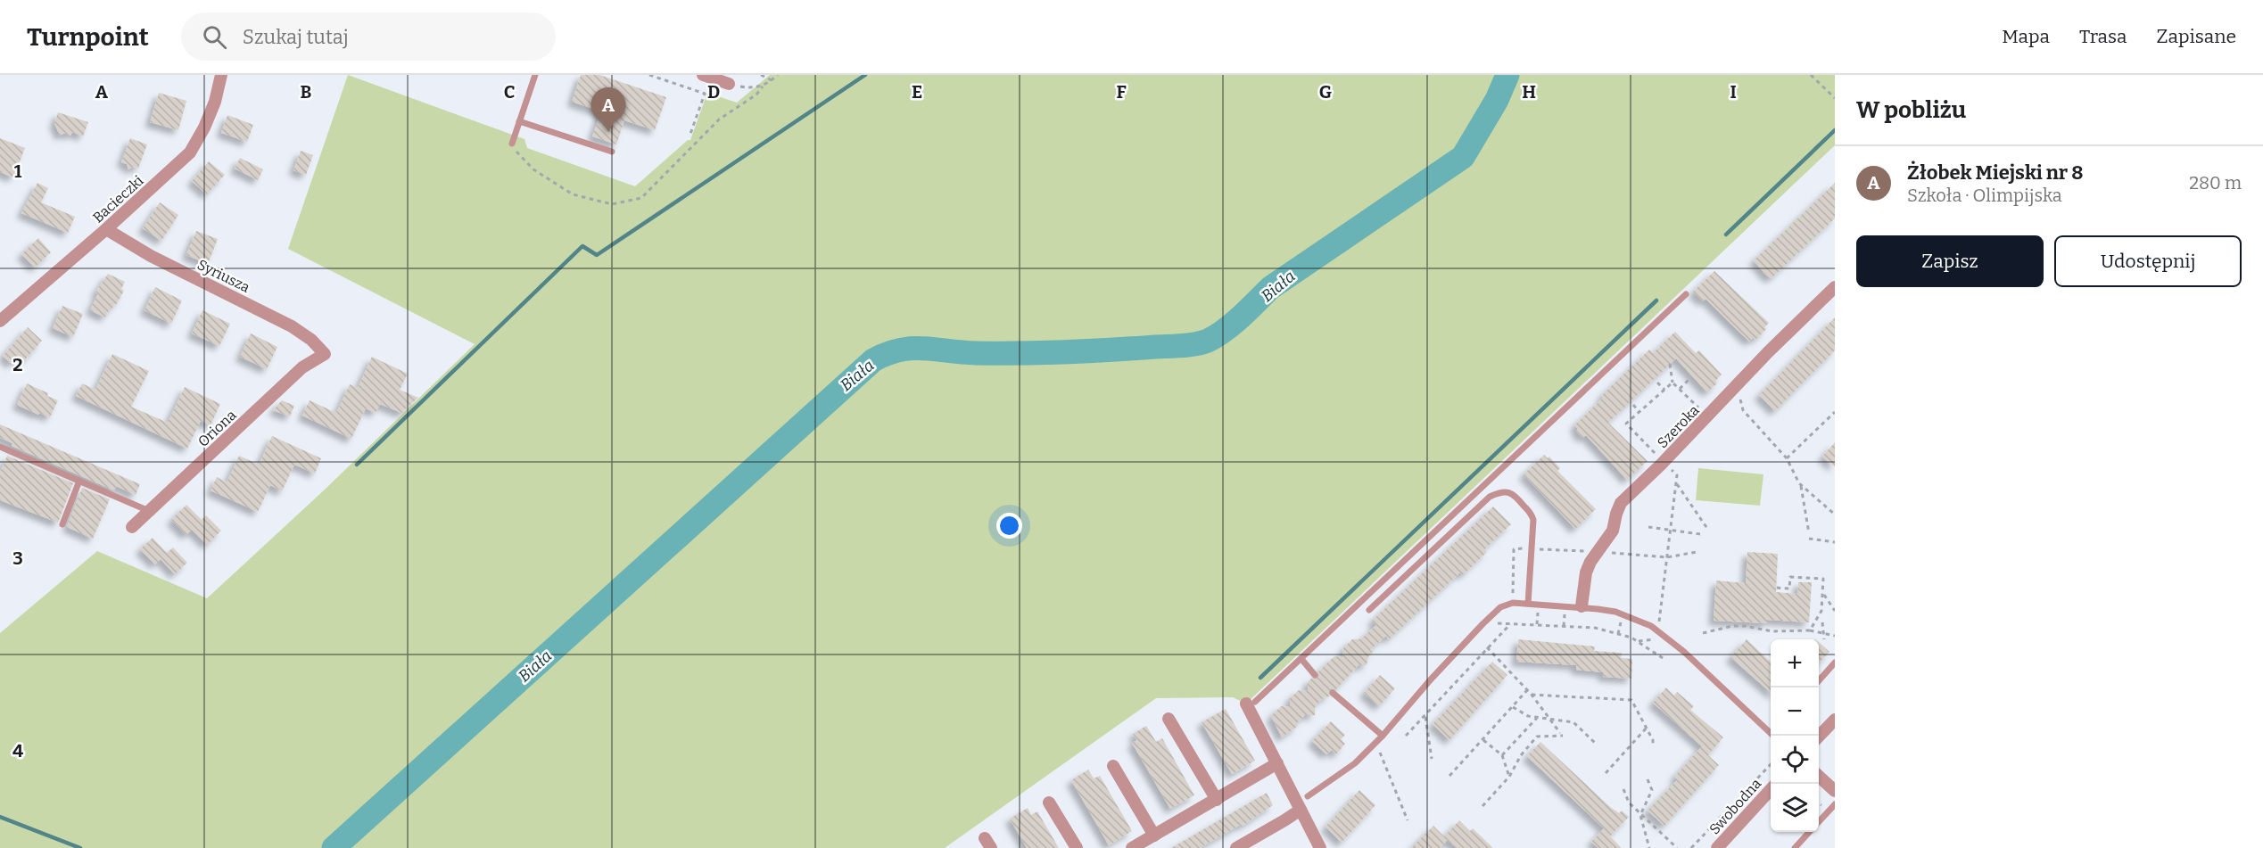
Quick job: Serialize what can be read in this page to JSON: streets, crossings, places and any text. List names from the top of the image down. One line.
{"streets":{"street":["Bacieczki","Syriusza","Szeroka","Oriona","Swobodna"]},"crossings":[["Bacieczki","Syriusza"],["Syriusza","Oriona"]],"water":["Biała"],"page":{"header":"Turnpoint","search":"Szukaj tutaj","nav":["Mapa","Trasa","Zapisane"],"heading":"W pobliżu","pins":"A","list":[{"mark":"A","name":"Żłobek Miejski nr 8","note":"Szkoła · Olimpijska","value":"280 m"}],"buttons":["Zapisz","Udostępnij"],"map_buttons":["+","−"]},"grid":{"columns":["A","B","C","D","E","F","G","H","I"],"rows":["1","2","3","4"]}}
